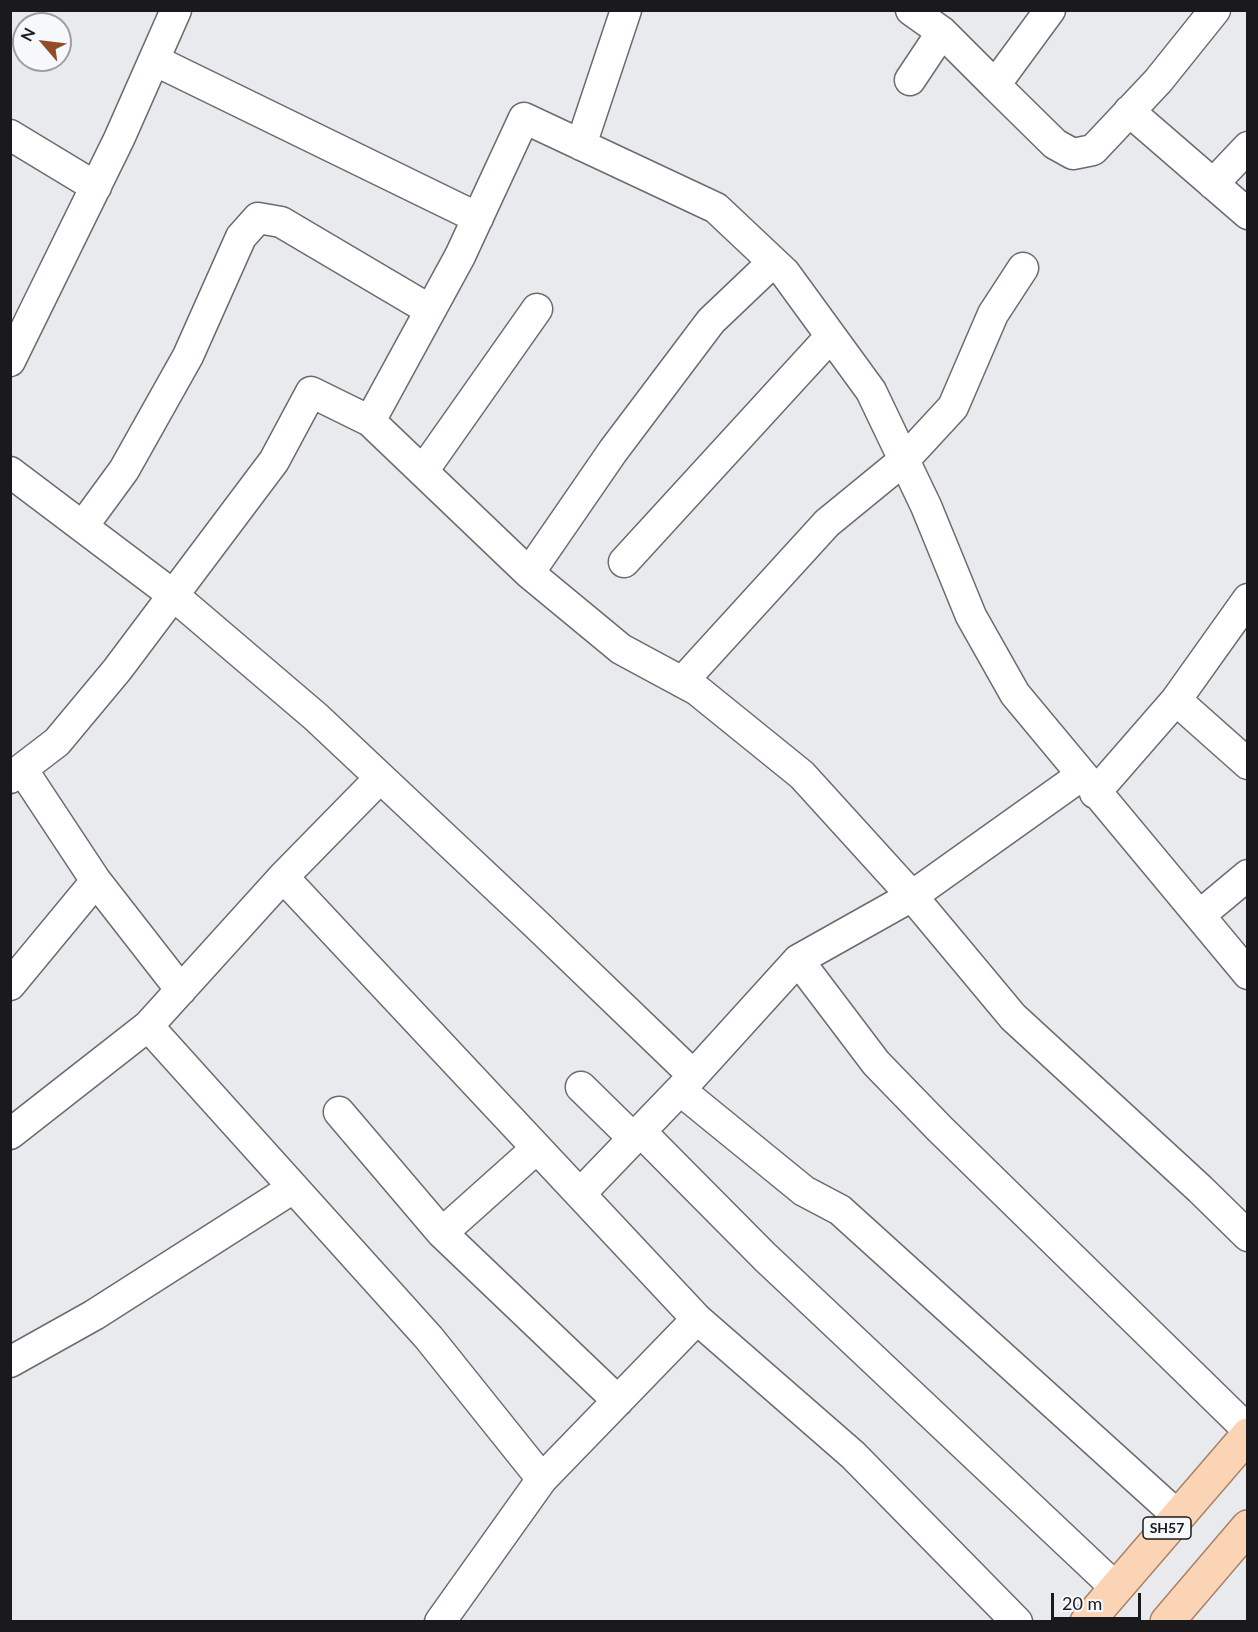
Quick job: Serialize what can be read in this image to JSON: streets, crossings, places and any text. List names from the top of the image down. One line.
{"streets":{"main road":["SH57"]},"scale_bar":"20 m","north":"top left"}
